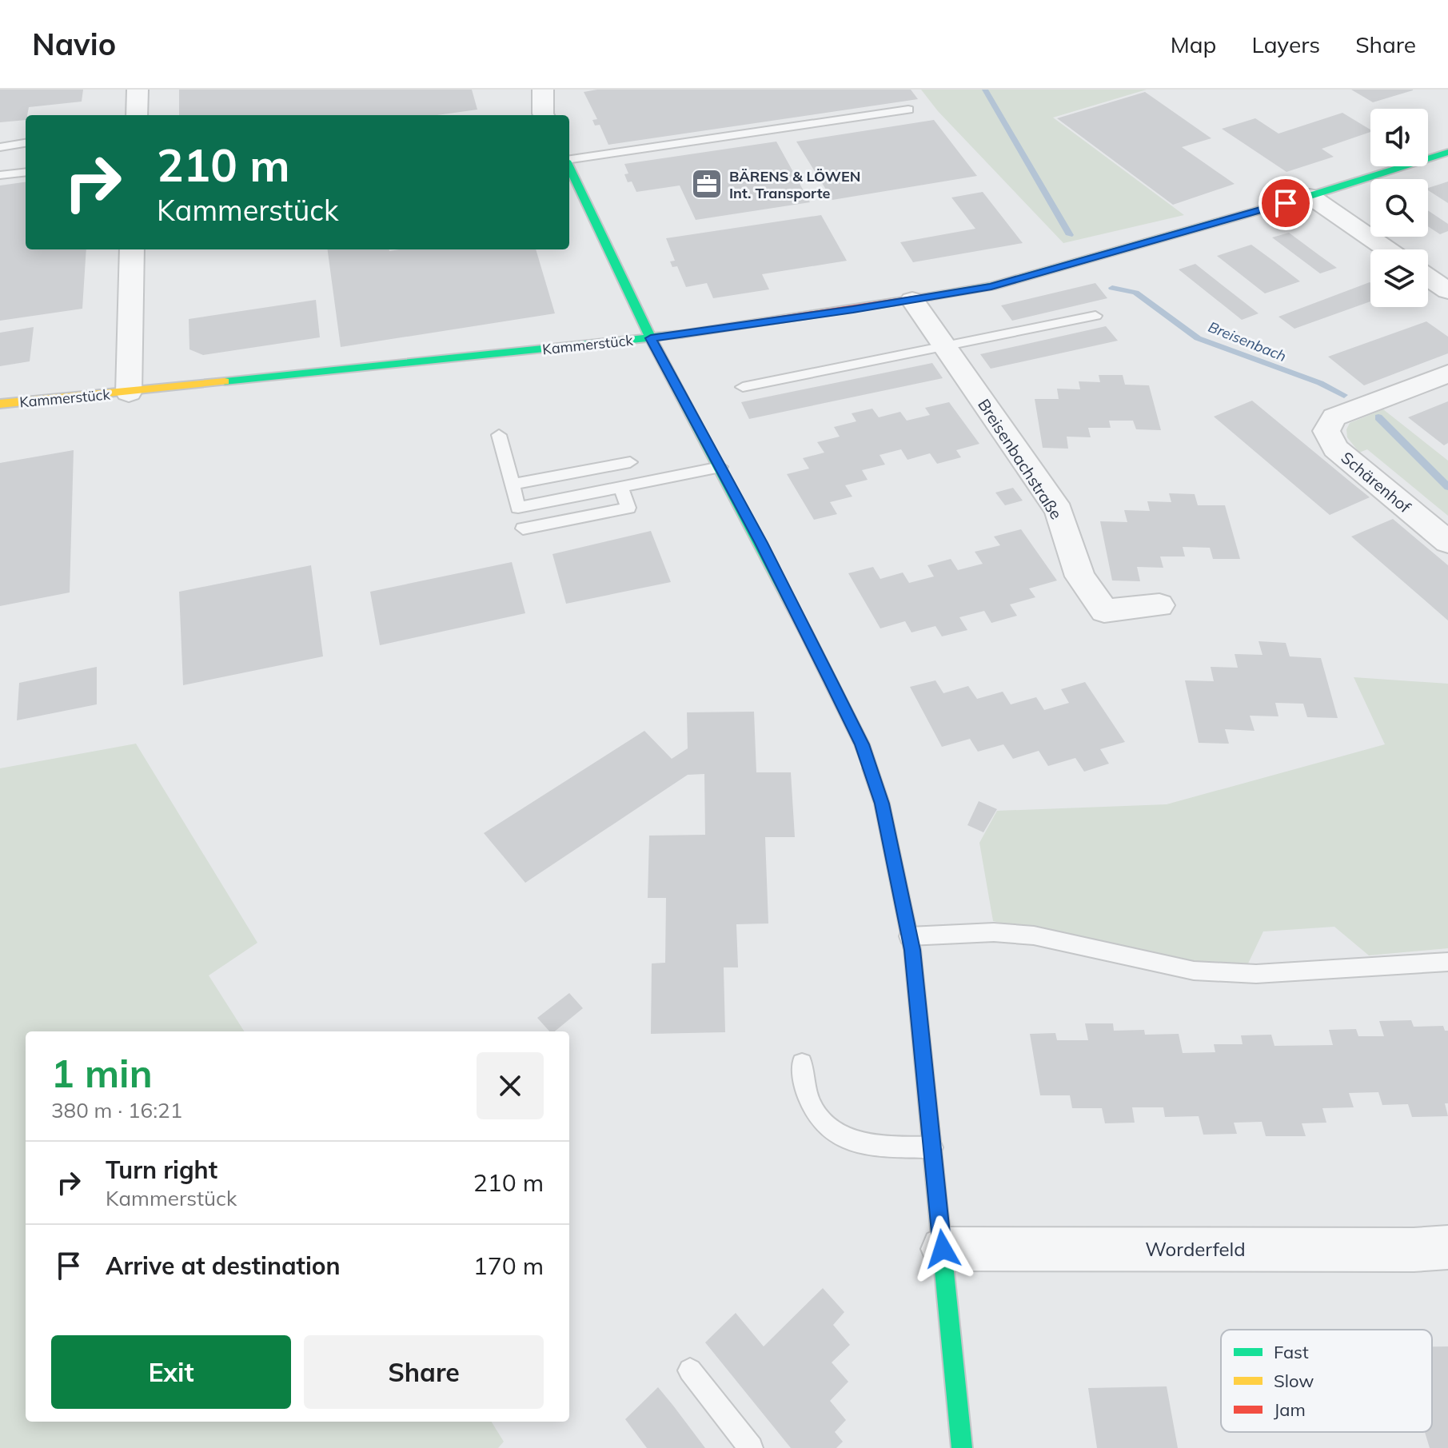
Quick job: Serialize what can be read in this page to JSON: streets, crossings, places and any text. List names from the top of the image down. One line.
{"streets":{"street":["Kammerstück","Breisenbachstraße","Schärenhof","Worderfeld"]},"crossings":[["Kammerstück","Breisenbachstraße"]],"water":["Breisenbach"],"places":{"office":["BÄRENS & LÖWEN Int. Transporte"]},"legend":["Fast","Slow","Jam"],"page":{"header":"Navio","nav":["Map","Layers","Share"],"turn":["210 m","Kammerstück"],"heading":["1 min","380 m · 16:21"],"list":[{"name":"Turn right","note":"Kammerstück","value":"210 m"},{"name":"Arrive at destination","value":"170 m"}],"buttons":["Exit","Share"]}}
